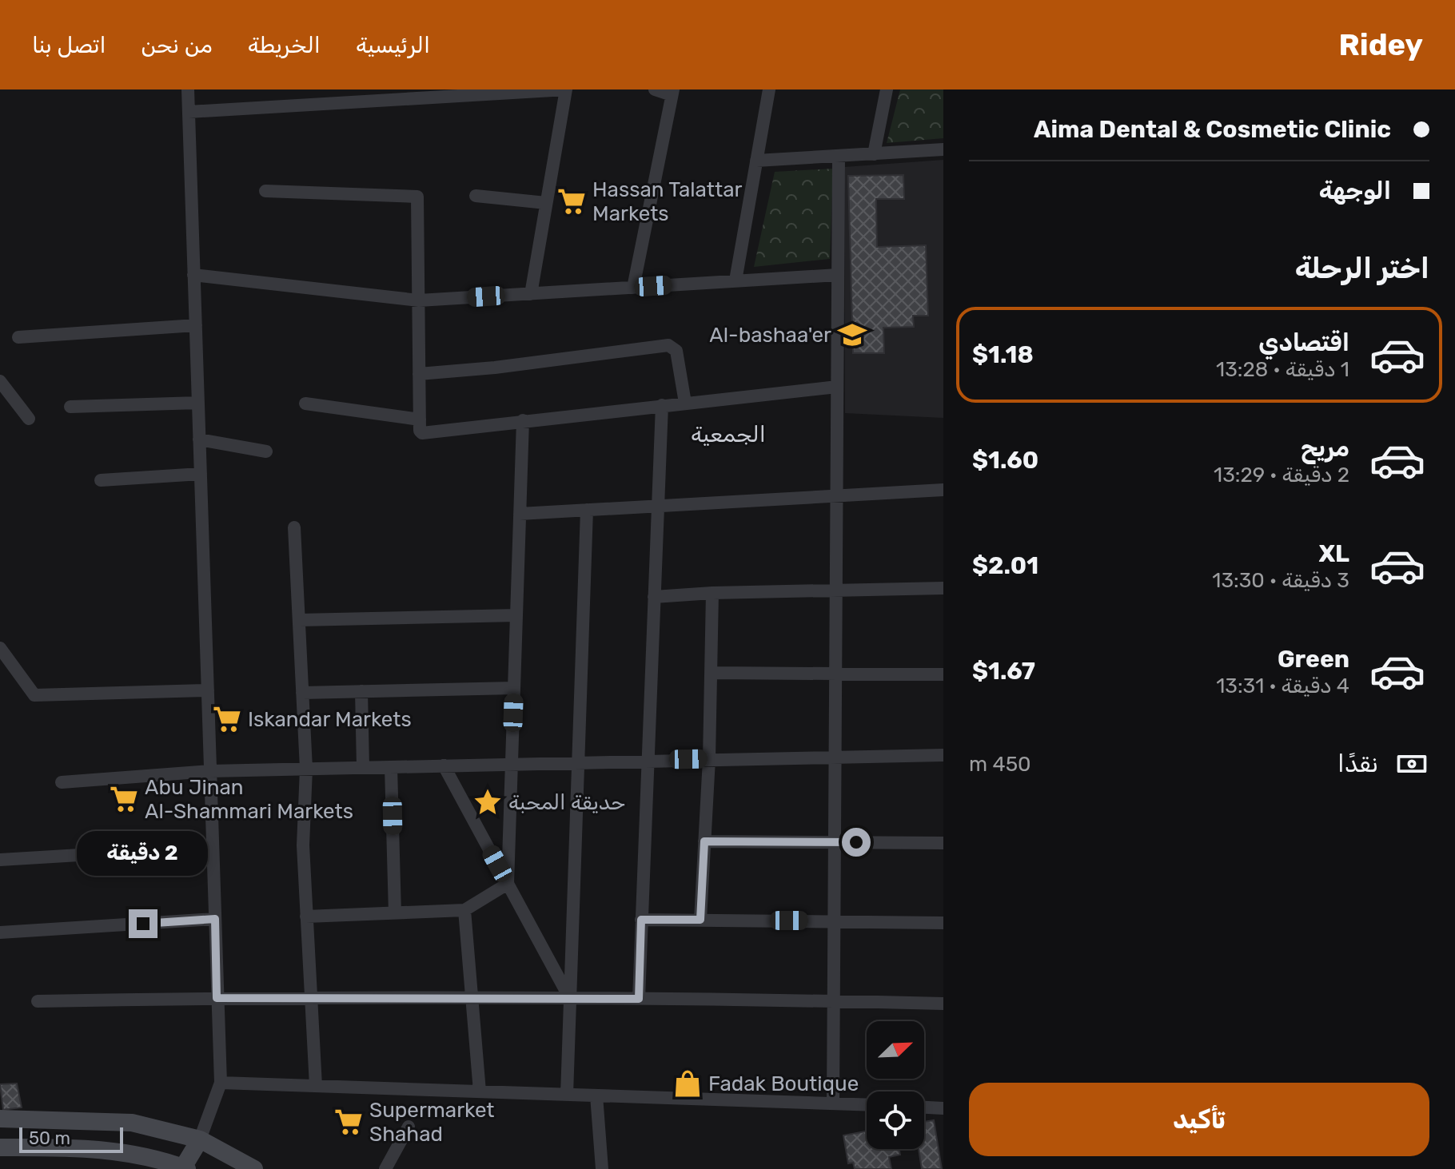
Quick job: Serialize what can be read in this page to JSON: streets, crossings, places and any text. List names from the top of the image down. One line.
{"districts":["الجمعية"],"places":{"supermarket":["Hassan Talattar Markets","Iskandar Markets","Abu Jinan Al-Shammari Markets","Supermarket Shahad"],"school or university":["Al-bashaa'er"],"place":["حديقة المحبة"],"shop":["Fadak Boutique"]},"scale_bar":"50 m","north":"top right","page":{"header":"Ridey","nav":["الرئيسية","الخريطة","من نحن","اتصل بنا"],"banner":["Aima Dental & Cosmetic Clinic","الوجهة"],"heading":"اختر الرحلة","list":[{"name":"اقتصادي","note":"1 دقيقة · 13:28","value":"$1.18"},{"name":"مريح","note":"2 دقيقة · 13:29","value":"$1.60"},{"name":"XL","note":"3 دقيقة · 13:30","value":"$2.01"},{"name":"Green","note":"4 دقيقة · 13:31","value":"$1.67"}],"pay":["نقدًا","450 m"],"bubble":"2 دقيقة","buttons":"تأكيد","scale":"50 m"}}
